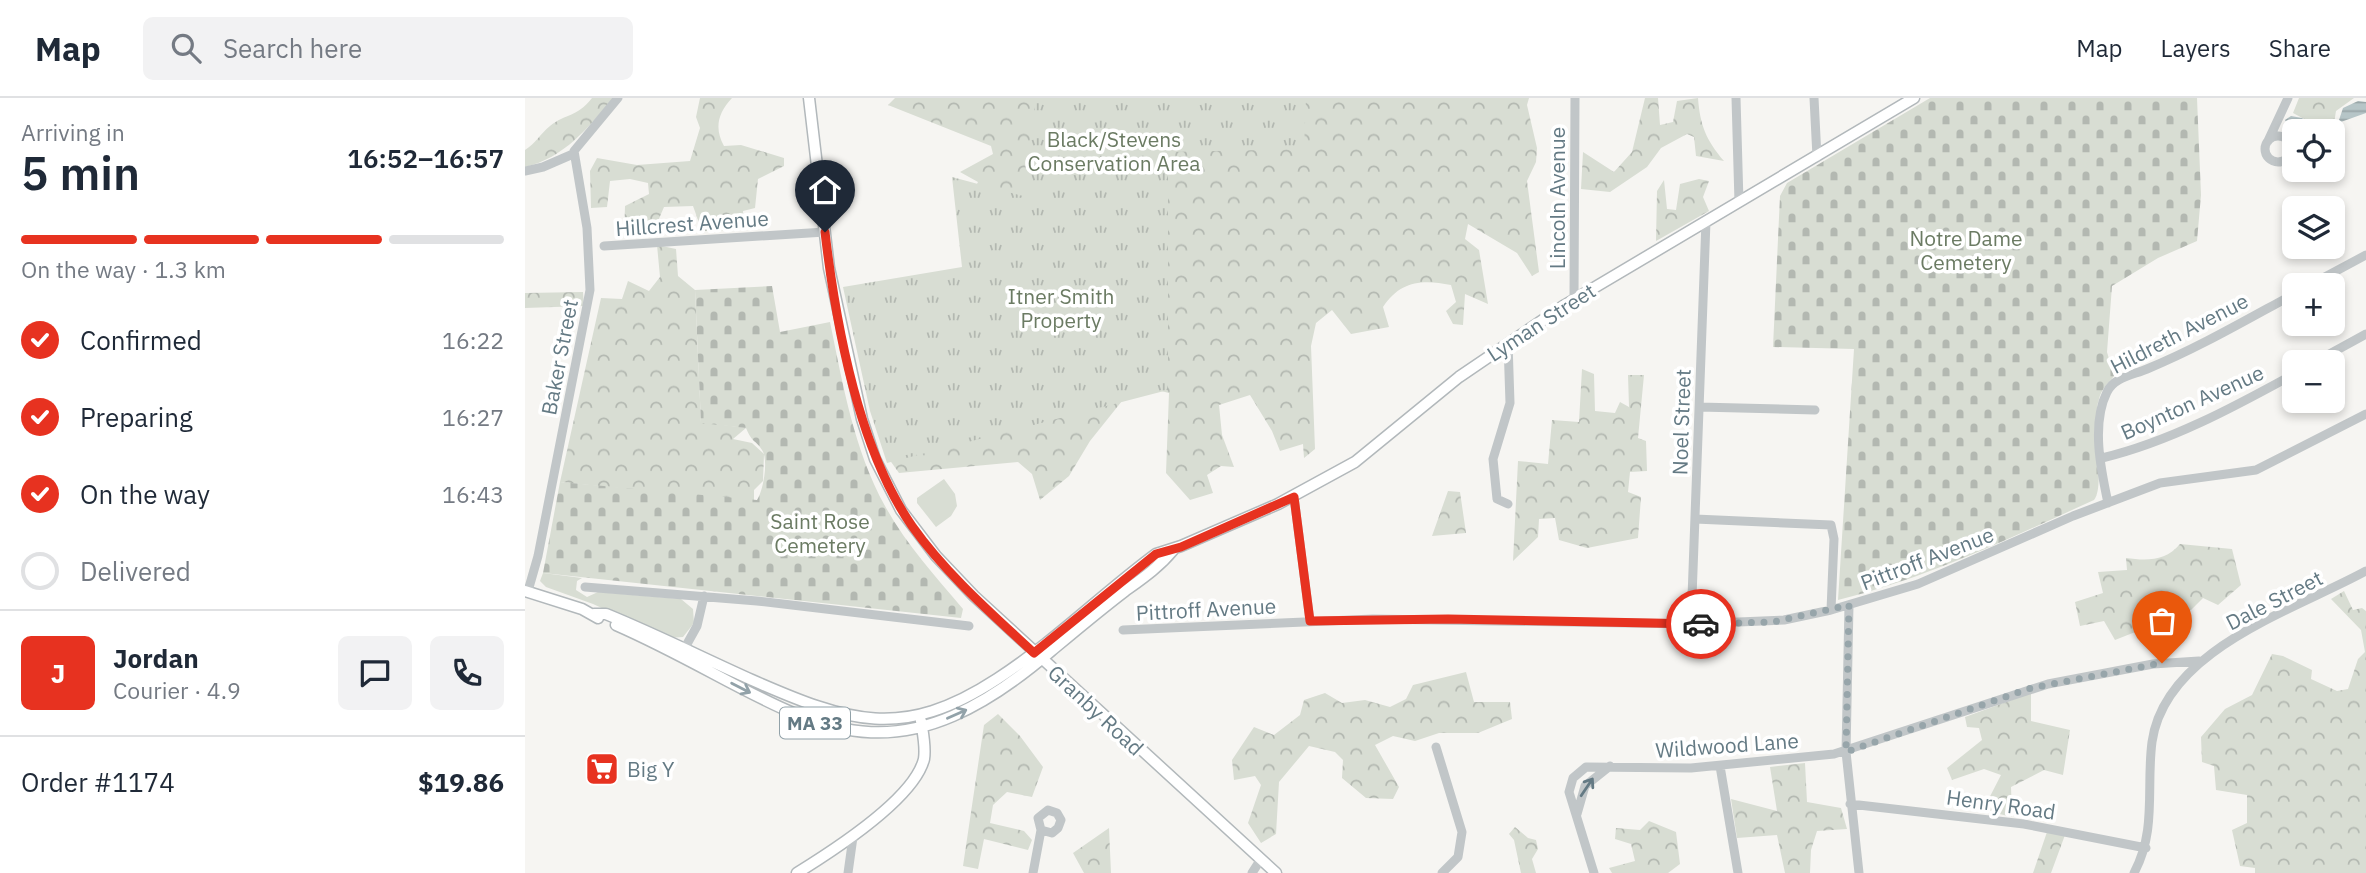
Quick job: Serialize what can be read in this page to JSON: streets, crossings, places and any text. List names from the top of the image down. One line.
{"streets":{"main road":["Lyman Street","Granby Road","MA 33"],"street":["Lincoln Avenue","Hillcrest Avenue","Hildreth Avenue","Baker Street","Boynton Avenue","Noel Street","Pittroff Avenue","Dale Street","Wildwood Lane","Henry Road"]},"crossings":[["Lincoln Avenue","Lyman Street"],["Hillcrest Avenue","Granby Road"],["Lyman Street","Noel Street"],["Lyman Street","Granby Road"],["Lyman Street","MA 33"],["Hildreth Avenue","Boynton Avenue"],["Hildreth Avenue","Pittroff Avenue"],["Baker Street","MA 33"],["Noel Street","Pittroff Avenue"],["Dale Street","Wildwood Lane"],["Granby Road","MA 33"]],"parks":["Black/Stevens Conservation Area","Notre Dame Cemetery","Itner Smith Property","Saint Rose Cemetery"],"places":{"supermarket":["Big Y"]},"page":{"header":"Map","search":"Search here","nav":["Map","Layers","Share"],"heading":["5 min","Arriving in","16:52–16:57"],"panel":["Jordan","Courier · 4.9","Order #1174","$19.86"],"map_buttons":["+","−"],"bar":"On the way · 1.3 km","list":[["Confirmed","16:22"],["Preparing","16:27"],["On the way","16:43"],"Delivered"],"round":"J"}}
